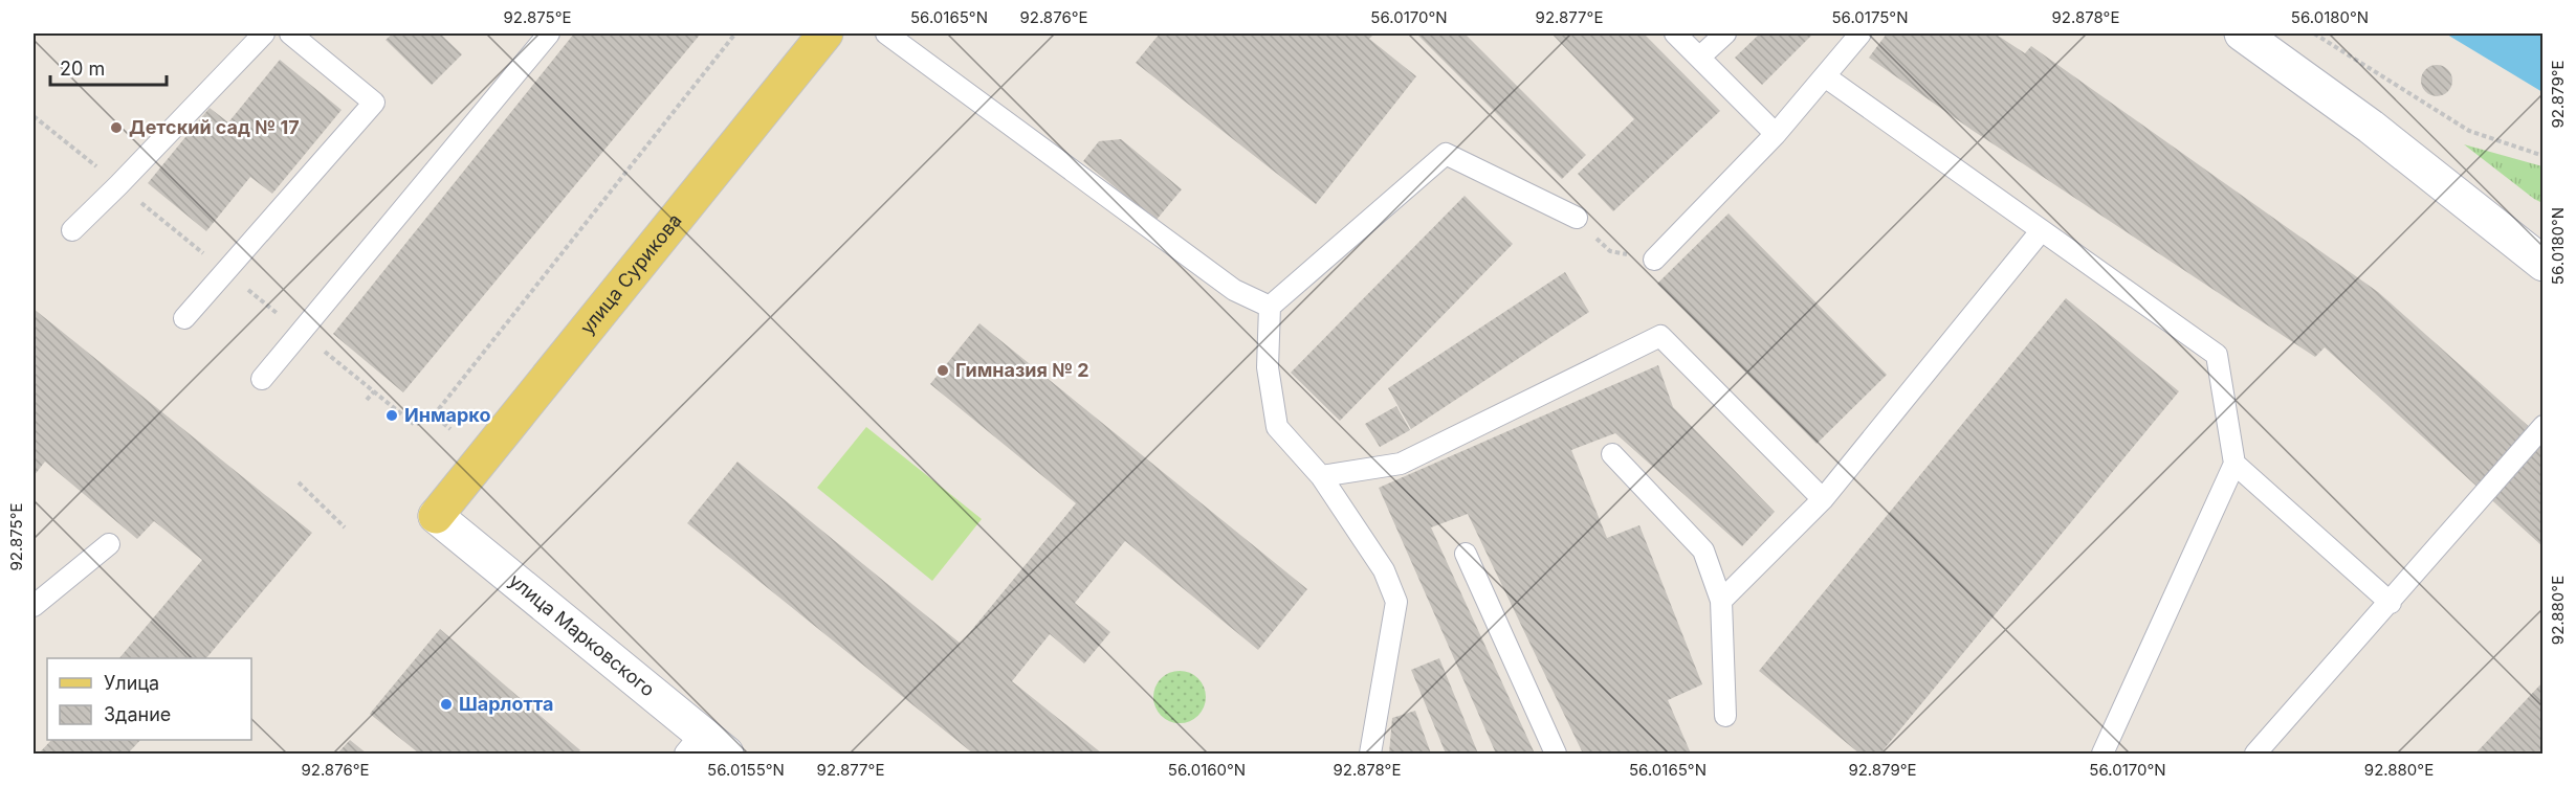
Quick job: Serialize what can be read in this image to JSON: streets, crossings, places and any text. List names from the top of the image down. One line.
{"streets":{"main road":["улица Сурикова"],"street":["улица Марковского"]},"crossings":[["улица Сурикова","улица Марковского"]],"places":["Детский сад № 17","Гимназия № 2","Инмарко","Шарлотта"],"legend":["Улица","Здание"],"scale_bar":"20 m","coordinates":["92.875°E","56.0165°N","92.876°E","56.0170°N","92.877°E","56.0175°N","92.878°E","56.0180°N","92.879°E","92.880°E","56.0155°N","56.0160°N"]}
